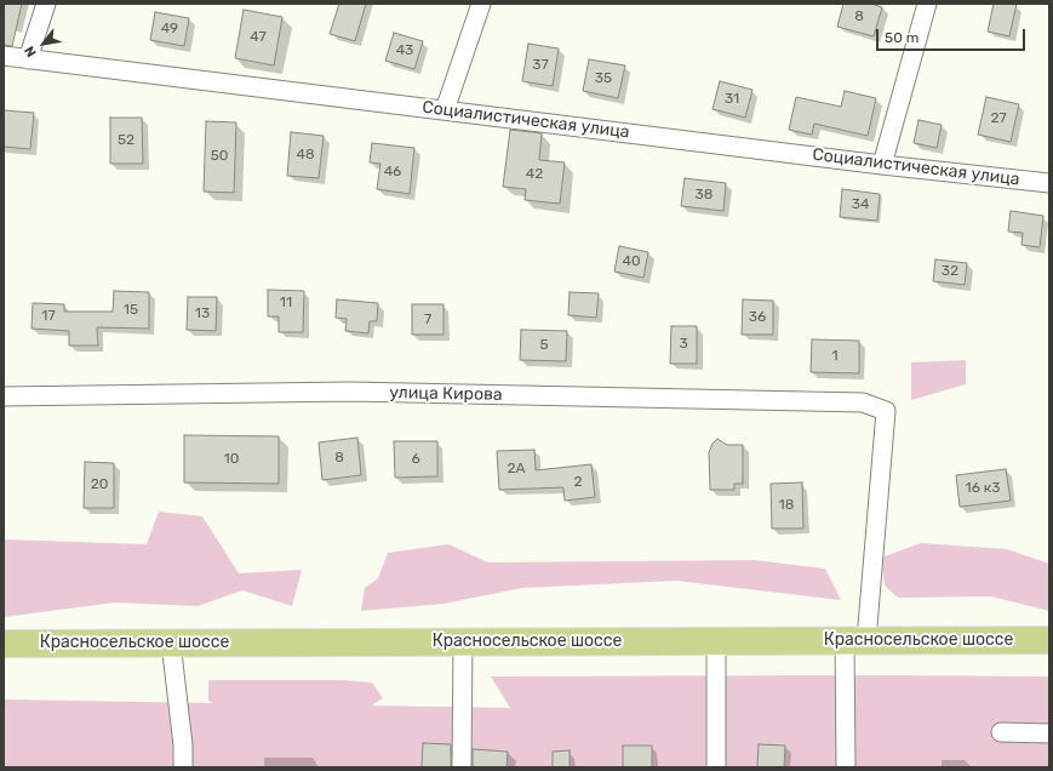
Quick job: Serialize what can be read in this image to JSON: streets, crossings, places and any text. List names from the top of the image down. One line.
{"streets":{"highway":["Красносельское шоссе"],"street":["Социалистическая улица","улица Кирова"]},"crossings":[["улица Кирова","Красносельское шоссе"]],"house_numbers":["8","49","47","43","37","35","31","27","52","48","50","46","42","38","34","40","32","11","15","13","17","36","7","3","5","1","8","10","6","2А","2","20","16 к3","18"],"scale_bar":"50 m","north":"bottom left"}
